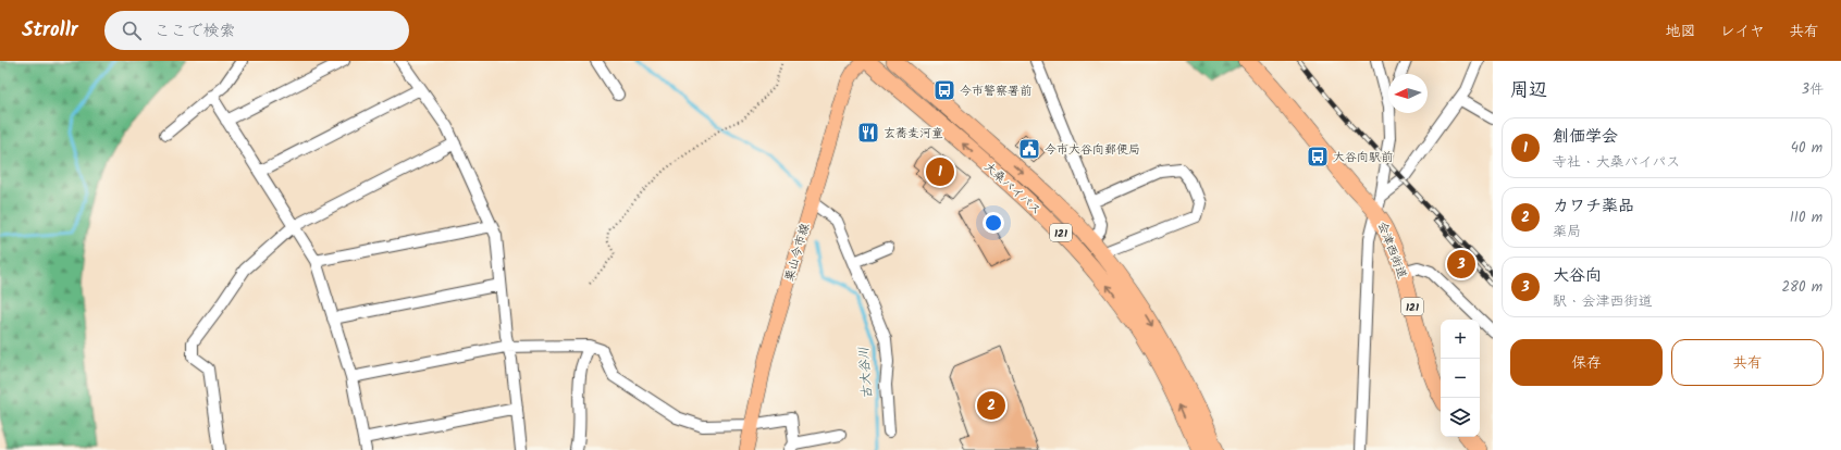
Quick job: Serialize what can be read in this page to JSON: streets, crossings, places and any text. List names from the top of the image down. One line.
{"streets":{"highway":["大桑バイパス","121","会津西街道"],"main road":["栗山今市線"]},"crossings":[["大桑バイパス","栗山今市線"]],"water":["古大谷川"],"places":{"bus stop":["今市警察署前","大谷向駅前"],"restaurant":["玄蕎麦河童"],"public building":["今市大谷向郵便局"]},"north":"left","page":{"header":"Strollr","search":"ここで検索","nav":["地図","レイヤ","共有"],"heading":["周辺","3件"],"list":[{"mark":"1","name":"創価学会","note":"寺社 · 大桑バイパス","value":"40 m"},{"mark":"2","name":"カワチ薬品","note":"薬局","value":"110 m"},{"mark":"3","name":"大谷向","note":"駅 · 会津西街道","value":"280 m"}],"pins":["1","3","2"],"map_buttons":["+","−"],"buttons":["保存","共有"]}}
